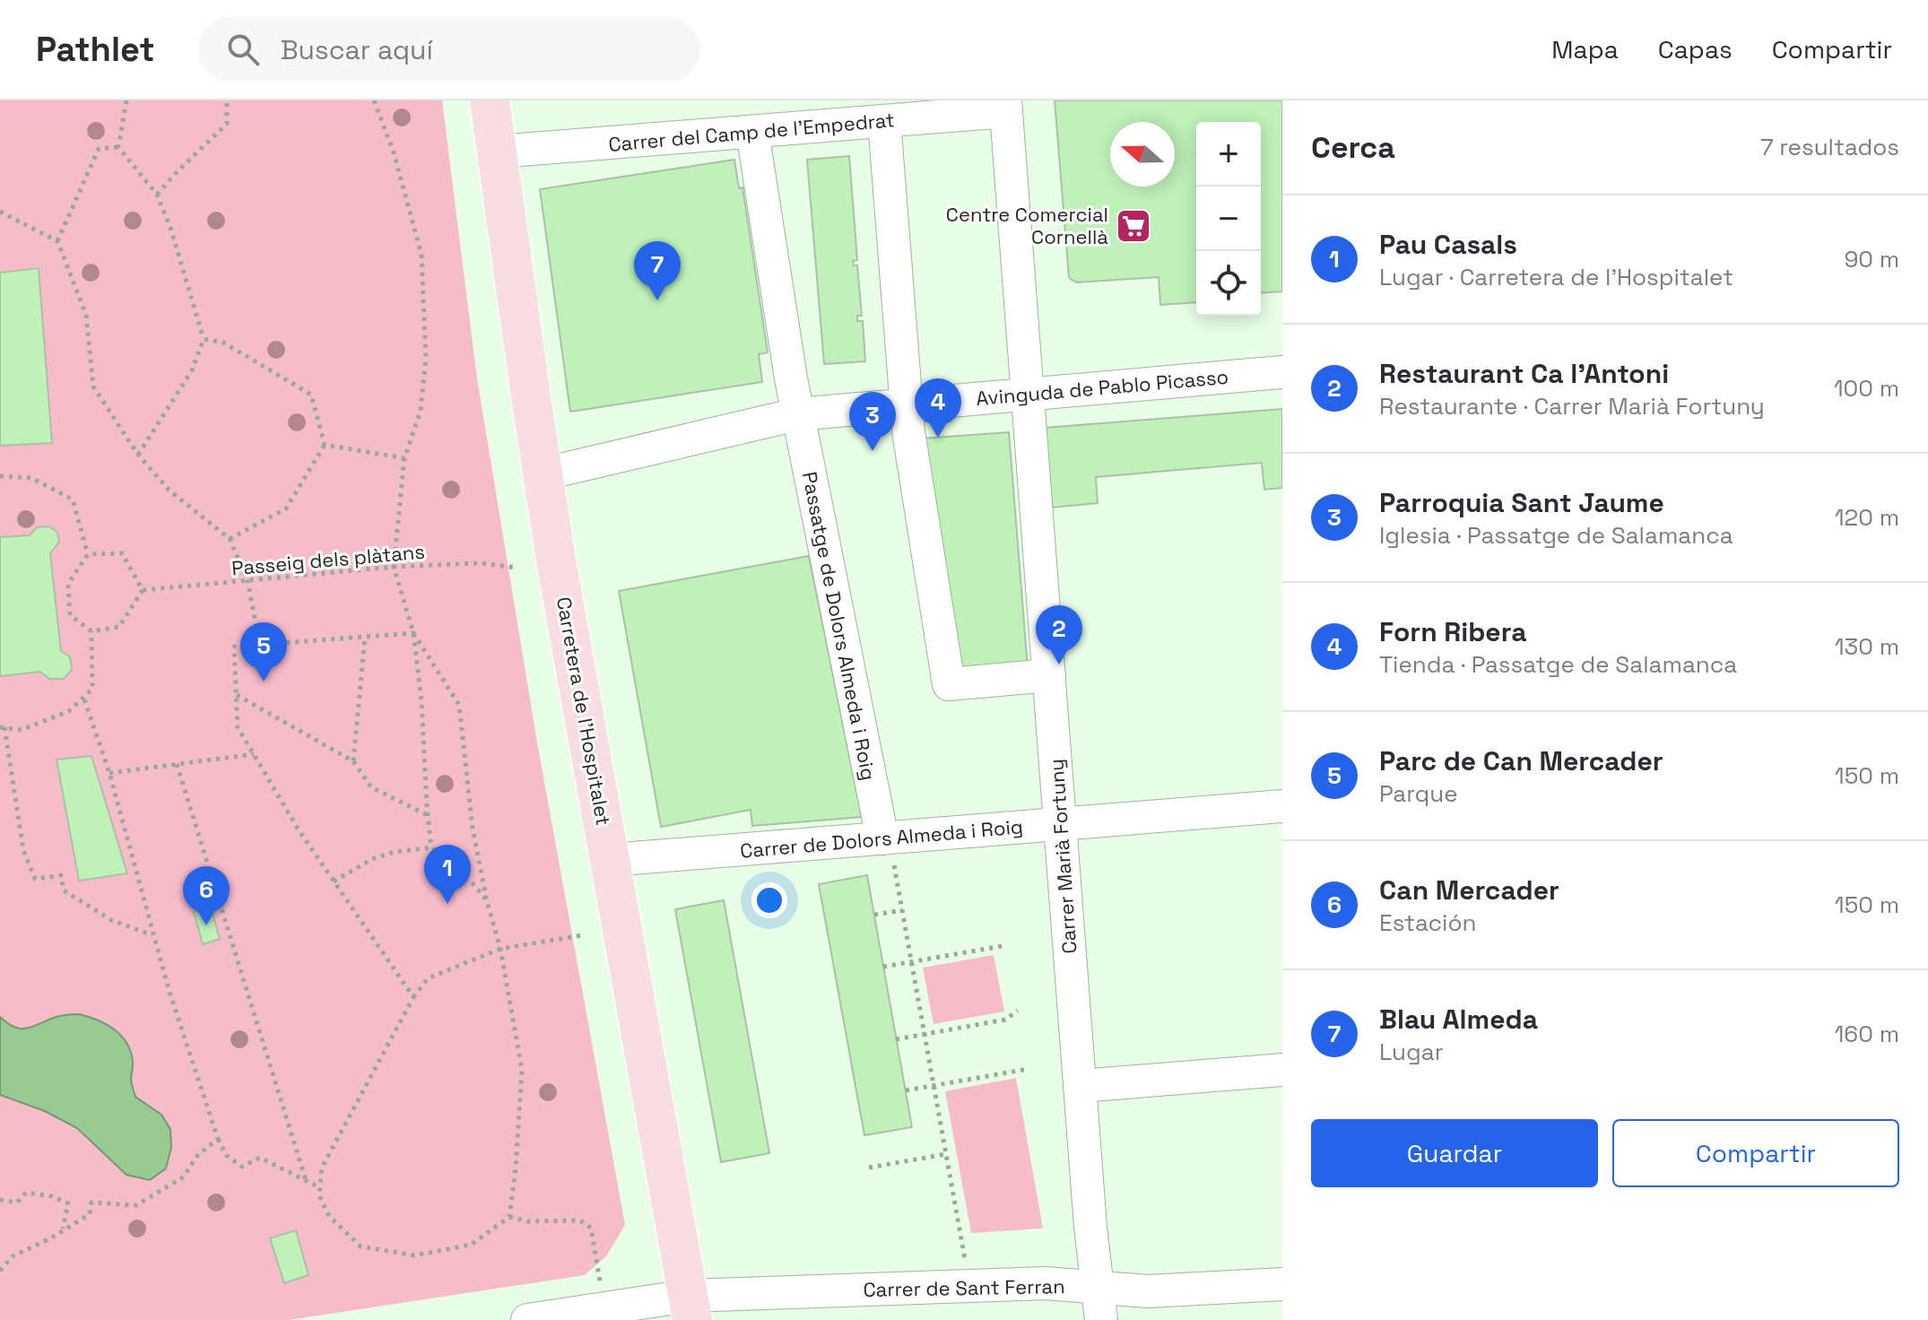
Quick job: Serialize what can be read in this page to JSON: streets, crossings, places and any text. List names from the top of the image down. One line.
{"streets":{"main road":["Carretera de l'Hospitalet"],"street":["Carrer del Camp de l'Empedrat","Avinguda de Pablo Picasso","Passatge de Dolors Almeda i Roig","Carrer de Dolors Almeda i Roig","Carrer Marià Fortuny","Carrer de Sant Ferran"],"path":["Passeig dels plàtans"]},"crossings":[["Carrer del Camp de l'Empedrat","Passatge de Dolors Almeda i Roig"],["Carrer del Camp de l'Empedrat","Carretera de l'Hospitalet"],["Carrer del Camp de l'Empedrat","Carrer Marià Fortuny"],["Avinguda de Pablo Picasso","Passatge de Dolors Almeda i Roig"],["Avinguda de Pablo Picasso","Carretera de l'Hospitalet"],["Avinguda de Pablo Picasso","Carrer Marià Fortuny"],["Passatge de Dolors Almeda i Roig","Carrer de Dolors Almeda i Roig"],["Carretera de l'Hospitalet","Carrer de Dolors Almeda i Roig"],["Carretera de l'Hospitalet","Carrer de Sant Ferran"],["Carrer de Dolors Almeda i Roig","Carrer Marià Fortuny"],["Carrer Marià Fortuny","Carrer de Sant Ferran"]],"places":{"supermarket":["Centre Comercial Cornellà"]},"north":"left","page":{"header":"Pathlet","search":"Buscar aquí","nav":["Mapa","Capas","Compartir"],"heading":["Cerca","7 resultados"],"map_buttons":["+","−"],"list":[{"mark":"1","name":"Pau Casals","note":"Lugar · Carretera de l'Hospitalet","value":"90 m"},{"mark":"2","name":"Restaurant Ca l'Antoni","note":"Restaurante · Carrer Marià Fortuny","value":"100 m"},{"mark":"3","name":"Parroquia Sant Jaume","note":"Iglesia · Passatge de Salamanca","value":"120 m"},{"mark":"4","name":"Forn Ribera","note":"Tienda · Passatge de Salamanca","value":"130 m"},{"mark":"5","name":"Parc de Can Mercader","note":"Parque","value":"150 m"},{"mark":"6","name":"Can Mercader","note":"Estación","value":"150 m"},{"mark":"7","name":"Blau Almeda","note":"Lugar","value":"160 m"}],"pins":["7","4","3","2","5","1","6"],"buttons":["Guardar","Compartir"]}}
